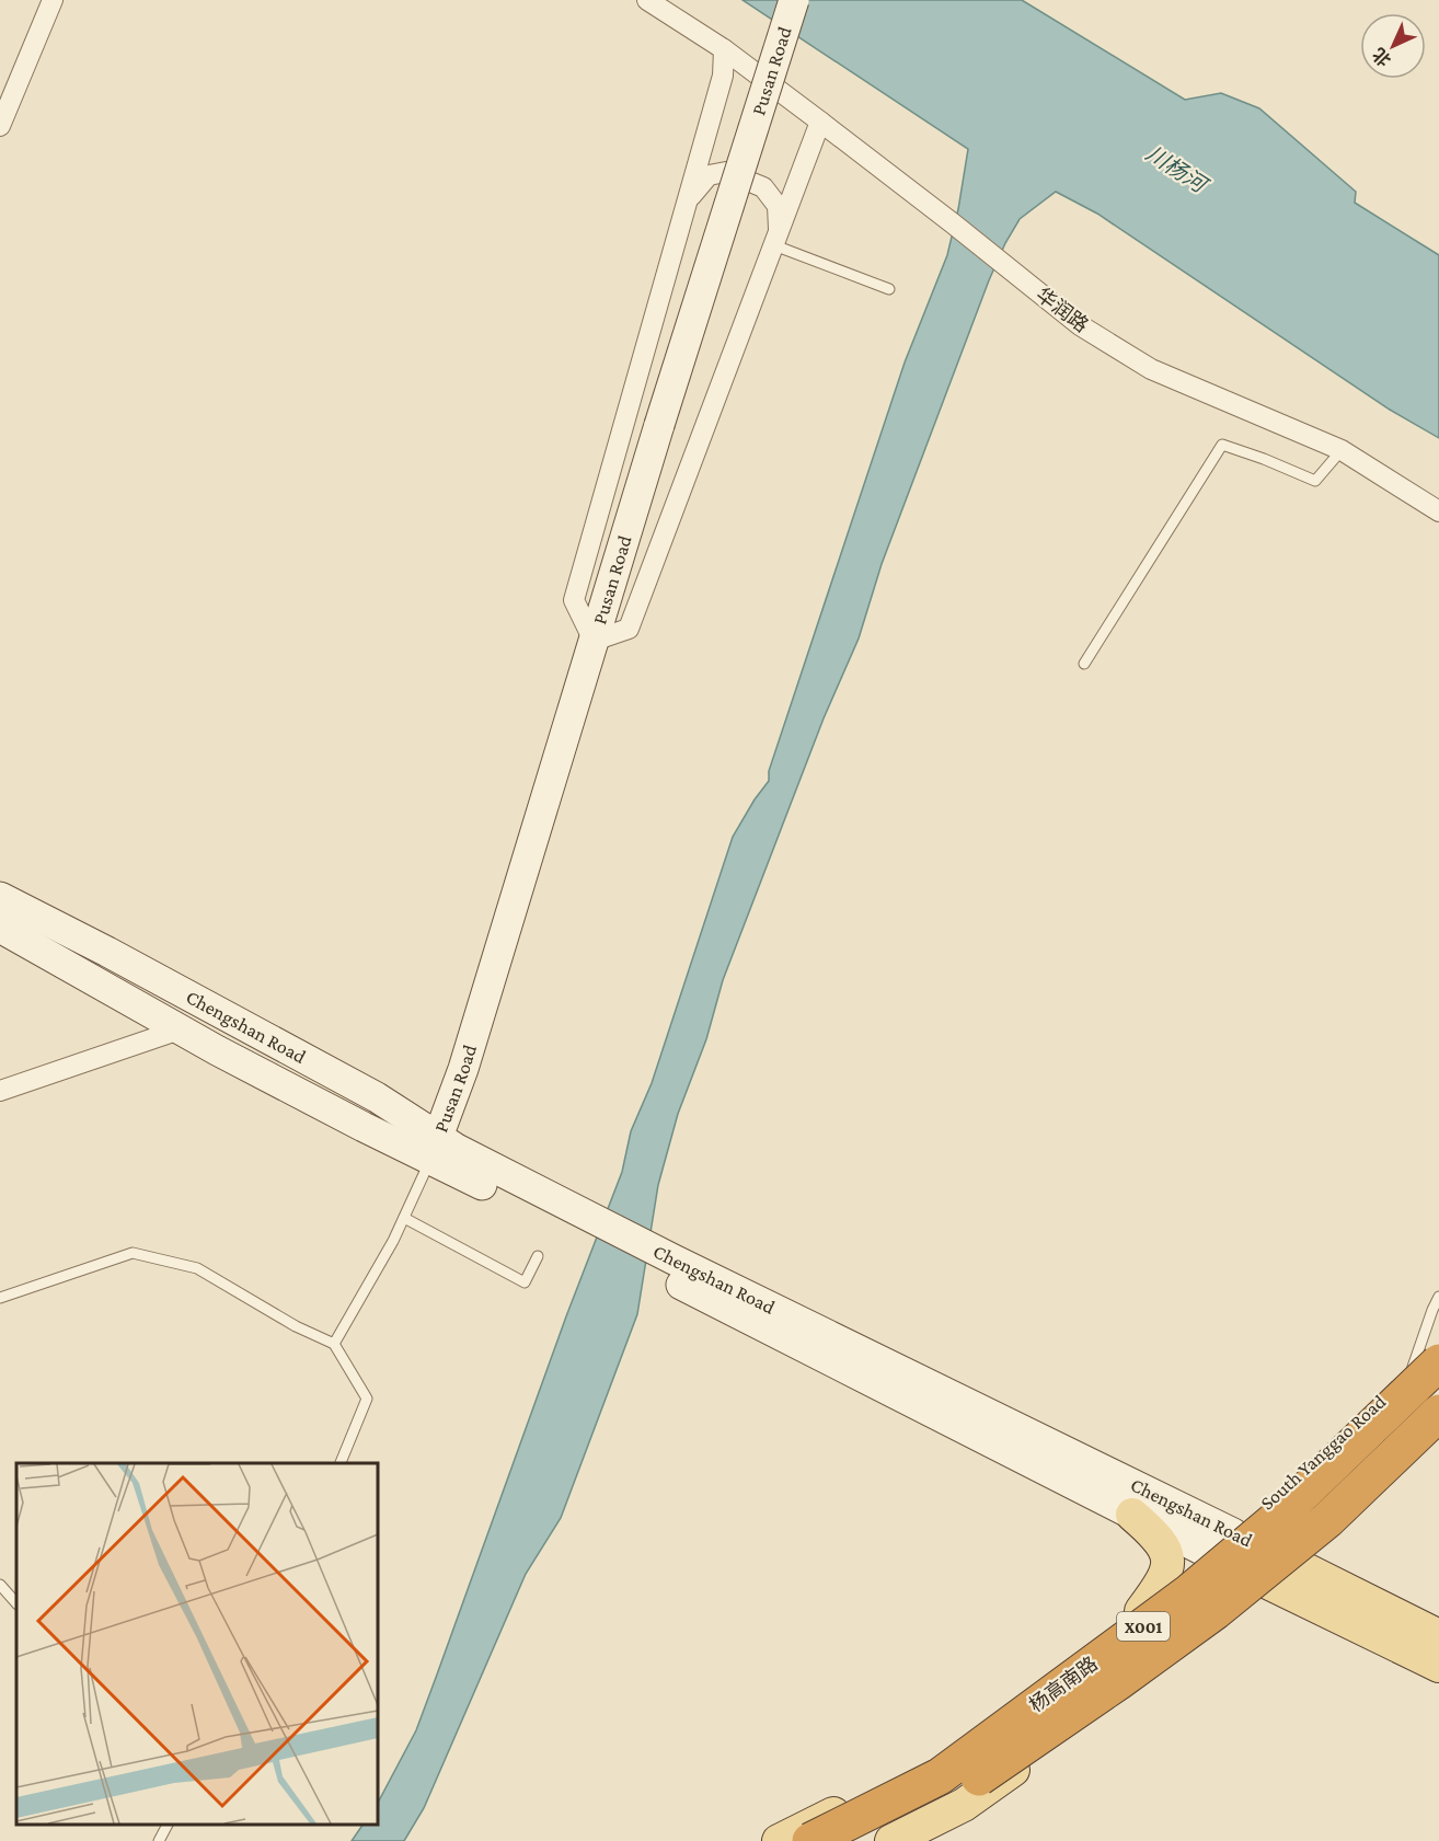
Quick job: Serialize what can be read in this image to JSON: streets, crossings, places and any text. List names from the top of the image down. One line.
{"streets":{"highway":["X001","杨高南路"],"main road":["Pusan Road","Chengshan Road","South Yanggao Road"],"street":["华润路"]},"crossings":[["Pusan Road","Chengshan Road"],["Chengshan Road","South Yanggao Road"],["Chengshan Road","X001"],["South Yanggao Road","杨高南路"]],"water":["川杨河"],"north":"bottom left"}
